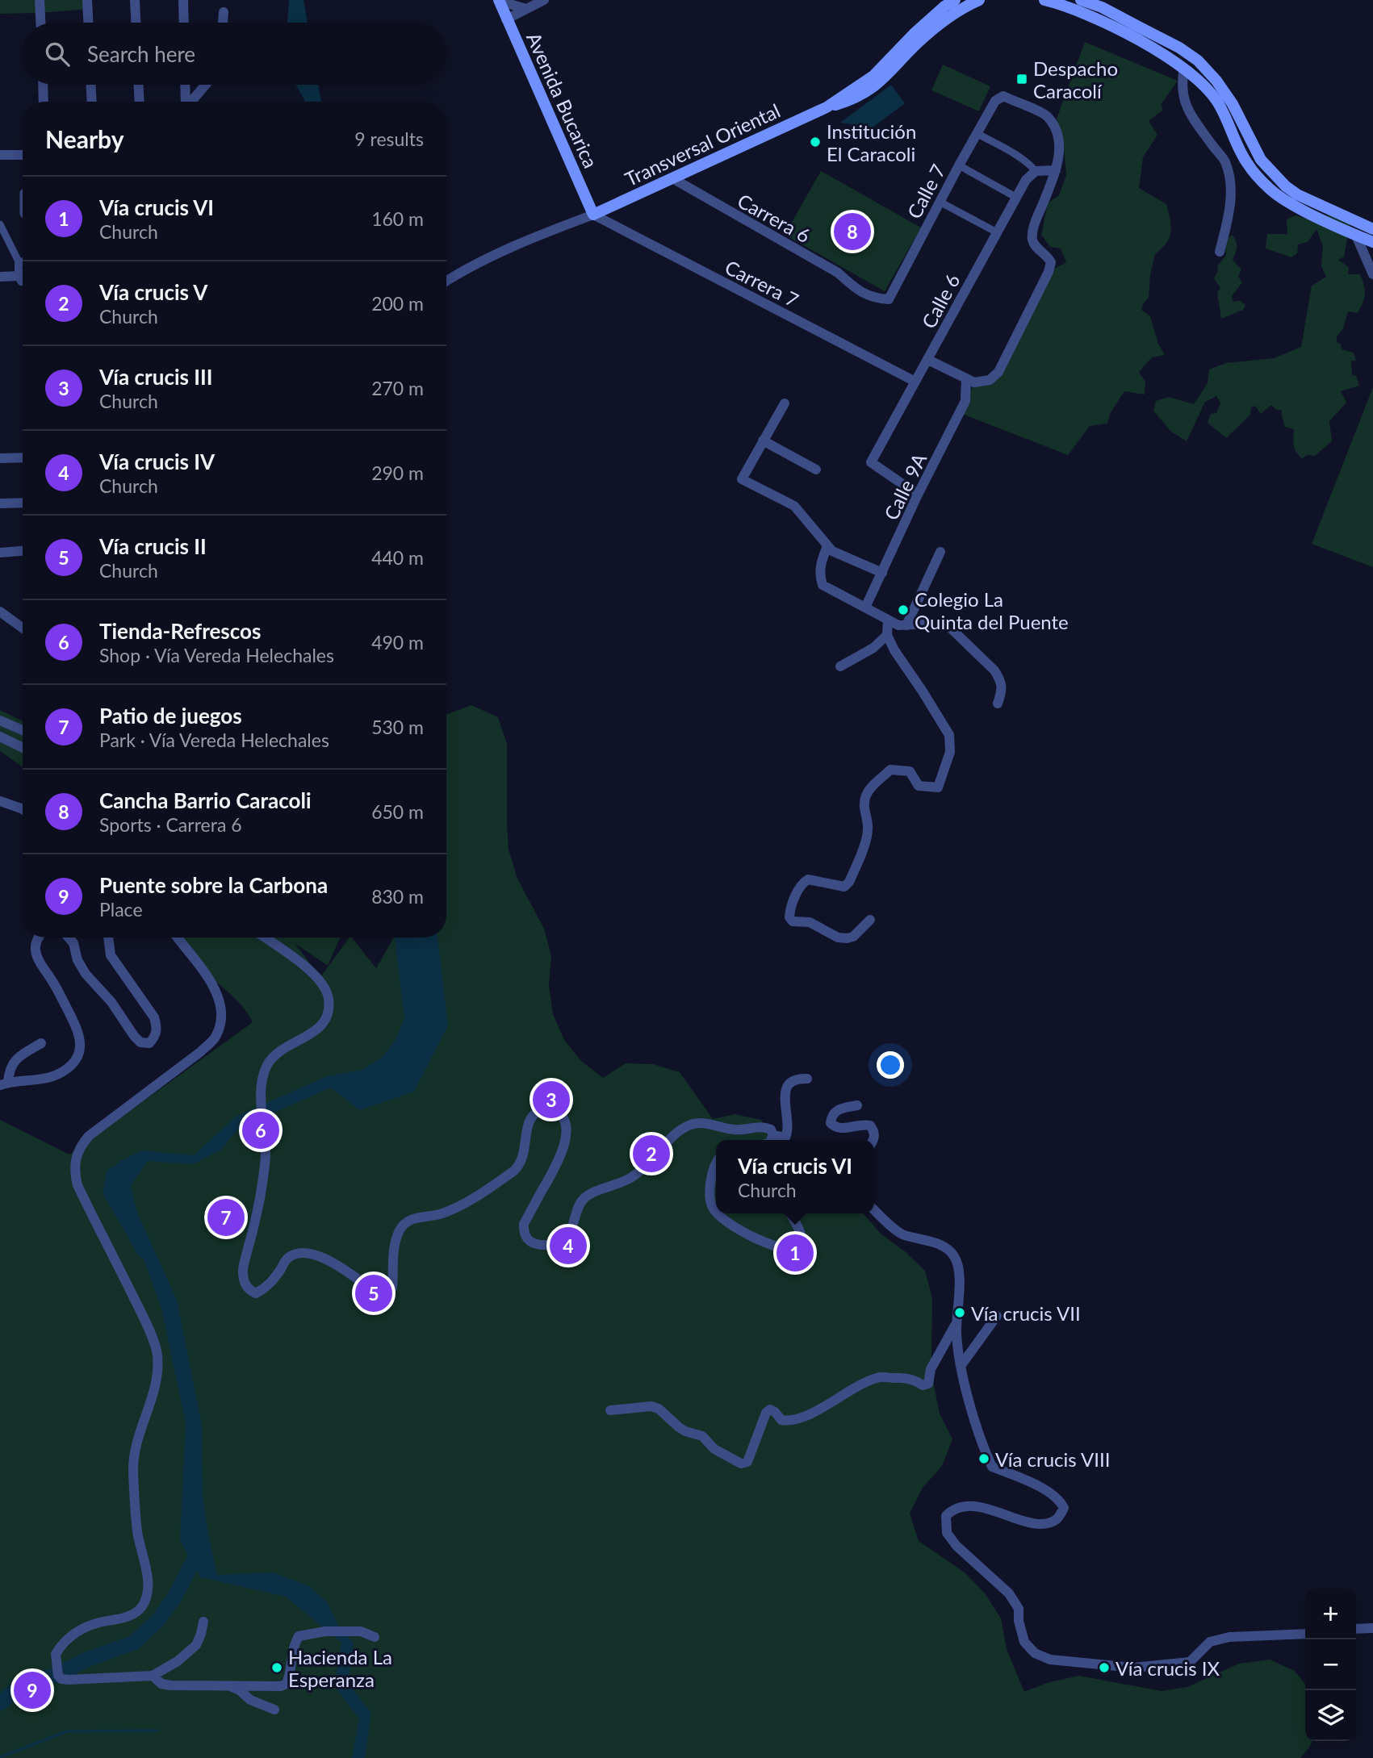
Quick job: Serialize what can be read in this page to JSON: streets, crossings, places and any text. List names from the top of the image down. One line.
{"streets":{"main road":["Avenida Bucarica","Transversal Oriental"],"street":["Calle 7","Carrera 6","Carrera 7","Calle 6","Calle 9A"]},"crossings":[["Avenida Bucarica","Transversal Oriental"],["Avenida Bucarica","Carrera 7"],["Transversal Oriental","Carrera 6"],["Transversal Oriental","Carrera 7"],["Calle 7","Carrera 6"],["Carrera 7","Calle 6"],["Calle 6","Calle 9A"]],"places":{"transit":["Despacho Caracolí"],"other":["Institución El Caracoli","Colegio La Quinta del Puente","Vía crucis VII","Vía crucis VIII","Hacienda La Esperanza","Vía crucis IX"]},"page":{"search":"Search here","heading":["Nearby","9 results"],"list":[{"mark":"1","name":"Vía crucis VI","note":"Church","value":"160 m"},{"mark":"2","name":"Vía crucis V","note":"Church","value":"200 m"},{"mark":"3","name":"Vía crucis III","note":"Church","value":"270 m"},{"mark":"4","name":"Vía crucis IV","note":"Church","value":"290 m"},{"mark":"5","name":"Vía crucis II","note":"Church","value":"440 m"},{"mark":"6","name":"Tienda-Refrescos","note":"Shop · Vía Vereda Helechales","value":"490 m"},{"mark":"7","name":"Patio de juegos","note":"Park · Vía Vereda Helechales","value":"530 m"},{"mark":"8","name":"Cancha Barrio Caracoli","note":"Sports · Carrera 6","value":"650 m"},{"mark":"9","name":"Puente sobre la Carbona","note":"Place","value":"830 m"}],"pins":["8","3","6","2","7","4","1","5","9"],"popup":["Vía crucis VI","Church"],"map_buttons":["+","−"]}}
